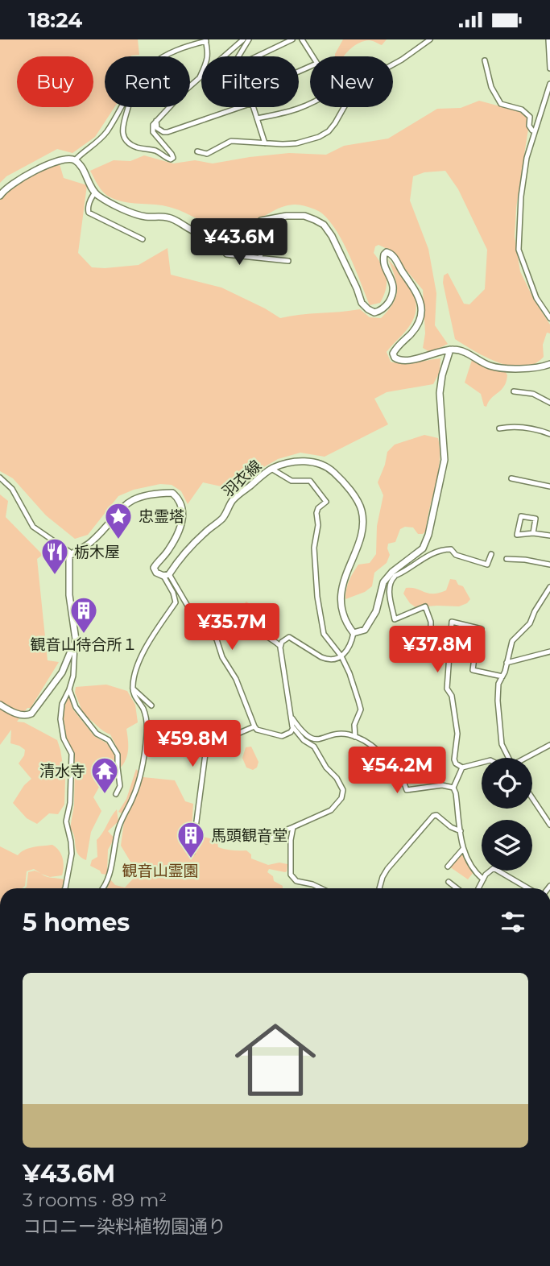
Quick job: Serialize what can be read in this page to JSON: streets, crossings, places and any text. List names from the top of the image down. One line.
{"streets":{"street":["羽衣線"]},"parks":["観音山霊園"],"places":{"place":["忠霊塔"],"restaurant":["栃木屋"],"building":["観音山待合所１","馬頭観音堂"],"temple":["清水寺"]},"page":{"status":"18:24","chip":["Buy","Rent","Filters","New"],"price":["¥43.6M","¥35.7M","¥37.8M","¥59.8M","¥54.2M"],"heading":"5 homes","list":[{"name":"¥43.6M","note":"3 rooms · 89 m² · コロニー染料植物園通り"}]}}
